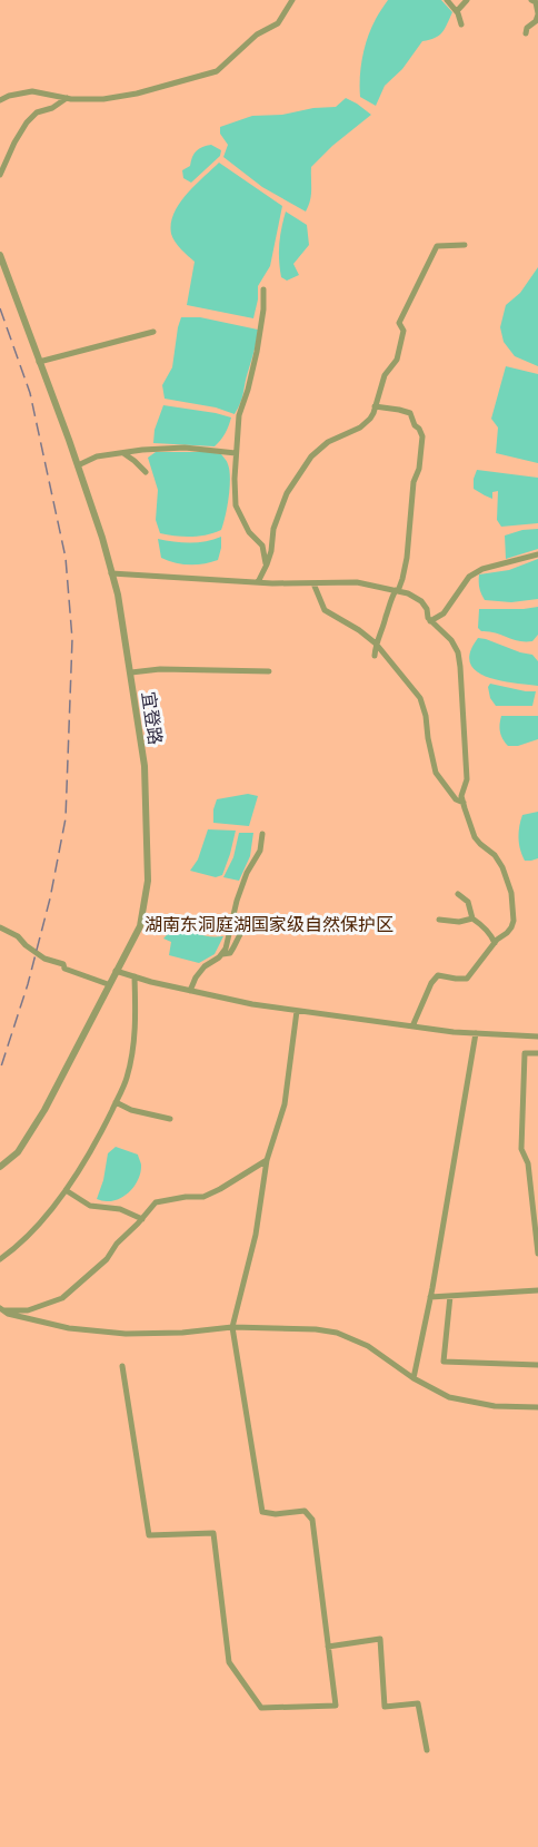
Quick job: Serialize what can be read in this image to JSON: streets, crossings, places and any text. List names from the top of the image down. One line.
{"streets":{"street":["宜登路"]},"parks":["湖南东洞庭湖国家级自然保护区"]}
